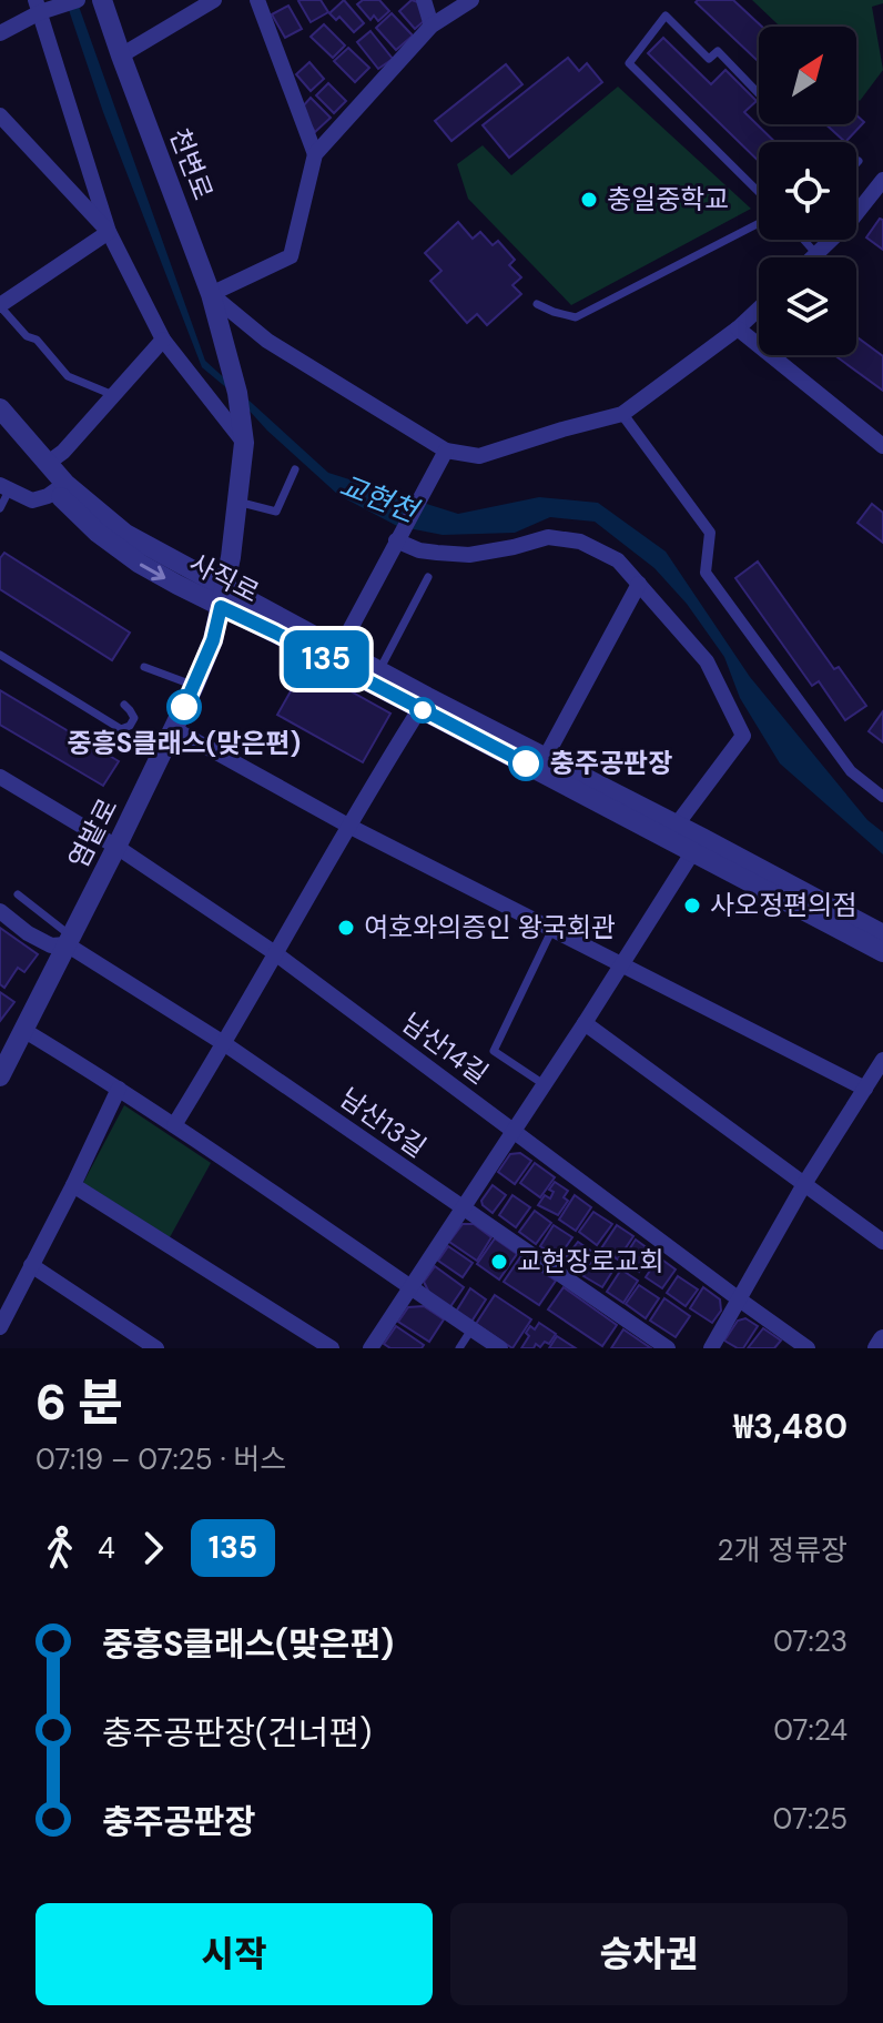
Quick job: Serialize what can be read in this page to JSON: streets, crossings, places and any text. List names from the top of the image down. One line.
{"streets":{"street":["천변로","사직로","염밭로","남산14길","남산13길"]},"crossings":[["사직로","염밭로"],["염밭로","남산14길"],["염밭로","남산13길"]],"water":["교현천"],"places":["충일중학교","중흥S클래스(맞은편)","충주공판장","사오정편의점","여호와의증인 왕국회관","교현장로교회"],"lines":["bus line 135"],"north":"top right","page":{"on_map":"135","heading":["6 분","07:19 – 07:25 · 버스","₩3,480"],"legs":["4","135","2개 정류장"],"list":[{"name":"중흥S클래스(맞은편)","value":"07:23"},{"name":"충주공판장(건너편)","value":"07:24"},{"name":"충주공판장","value":"07:25"}],"buttons":["시작","승차권"]}}
